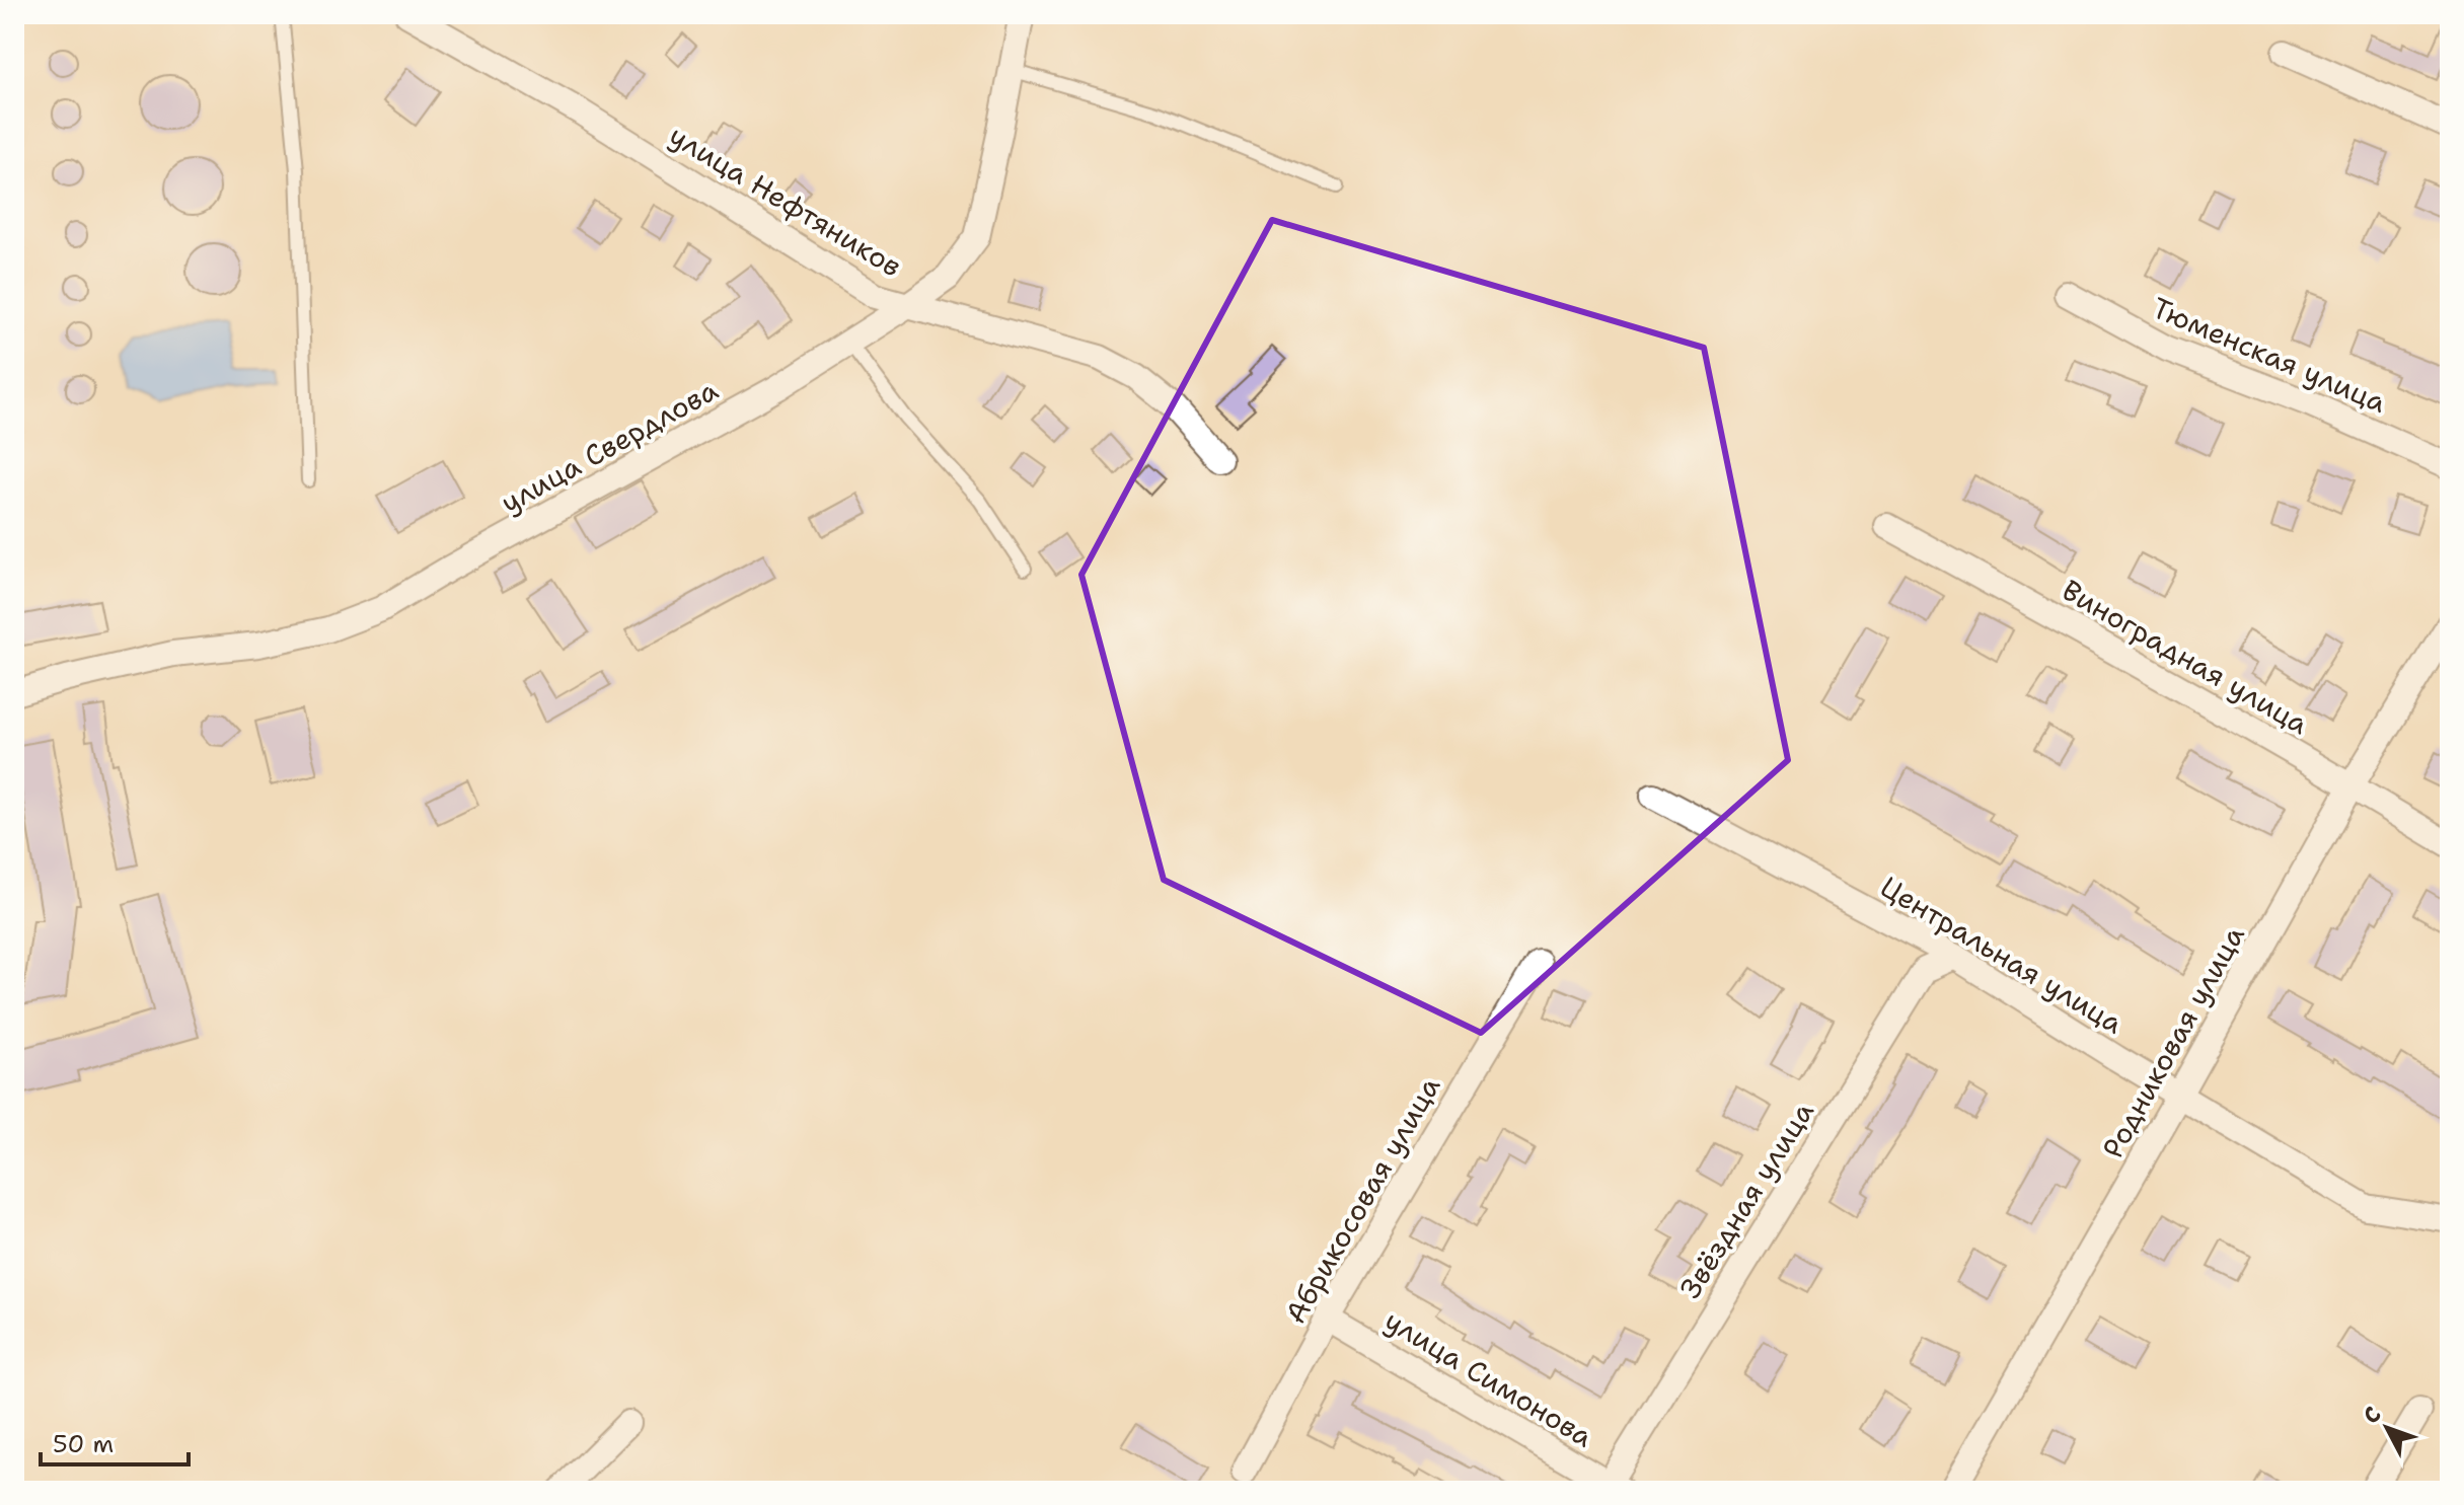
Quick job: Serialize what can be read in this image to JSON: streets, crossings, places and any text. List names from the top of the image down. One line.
{"streets":{"street":["улица Нефтяников","Тюменская улица","улица Свердлова","Виноградная улица","Центральная улица","Родниковая улица","Абрикосовая улица","Звёздная улица","улица Симонова"]},"crossings":[["улица Нефтяников","улица Свердлова"],["Виноградная улица","Родниковая улица"],["Центральная улица","Родниковая улица"],["Центральная улица","Звёздная улица"],["Абрикосовая улица","улица Симонова"],["Звёздная улица","улица Симонова"]],"scale_bar":"50 m","north":"top left"}
